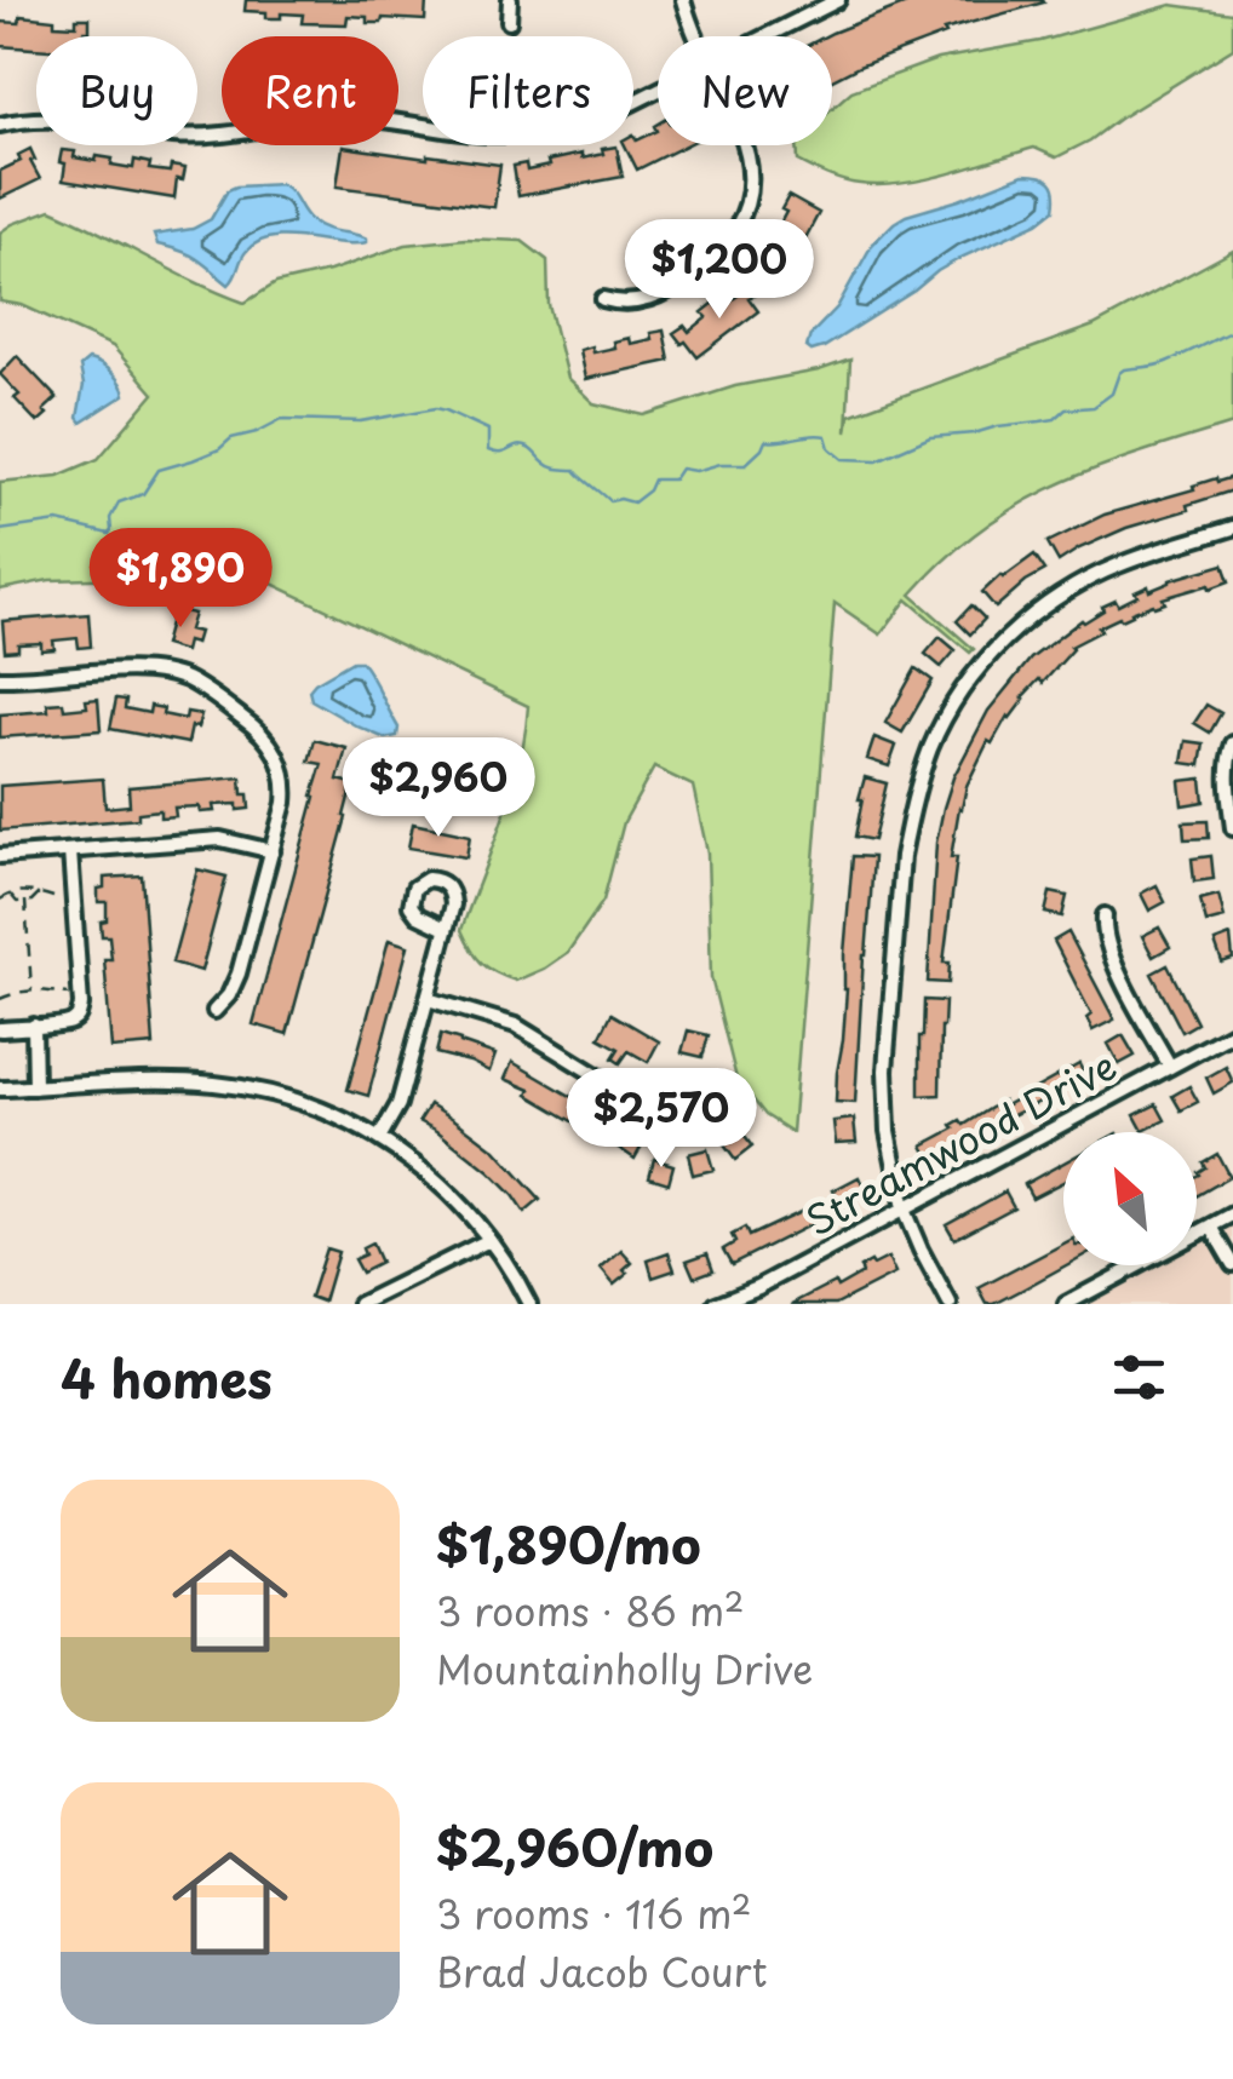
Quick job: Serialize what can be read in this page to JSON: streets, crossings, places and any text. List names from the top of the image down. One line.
{"streets":{"street":["Streamwood Drive"]},"north":"top left","page":{"chip":["Buy","Rent","Filters","New"],"price":["$1,200","$1,890","$2,960","$2,570"],"heading":"4 homes","list":[{"name":"$1,890/mo","note":"3 rooms · 86 m² · Mountainholly Drive"},{"name":"$2,960/mo","note":"3 rooms · 116 m² · Brad Jacob Court"}]}}
